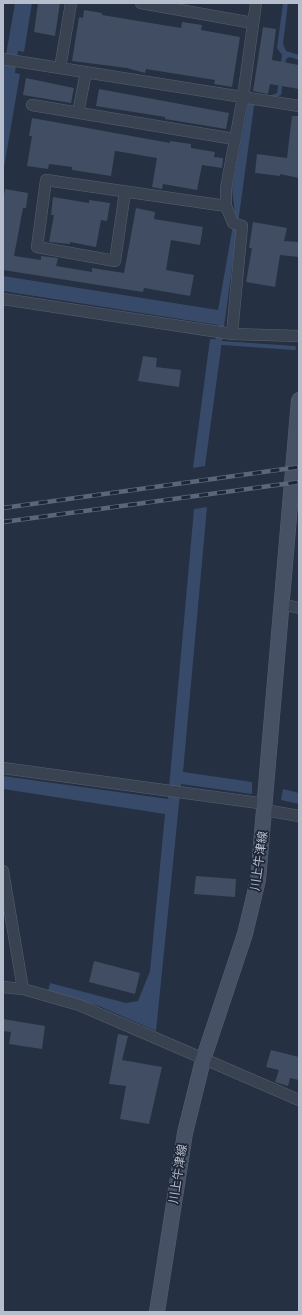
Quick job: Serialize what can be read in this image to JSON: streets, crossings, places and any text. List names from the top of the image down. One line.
{"streets":{"main road":["川上牛津線"]}}
